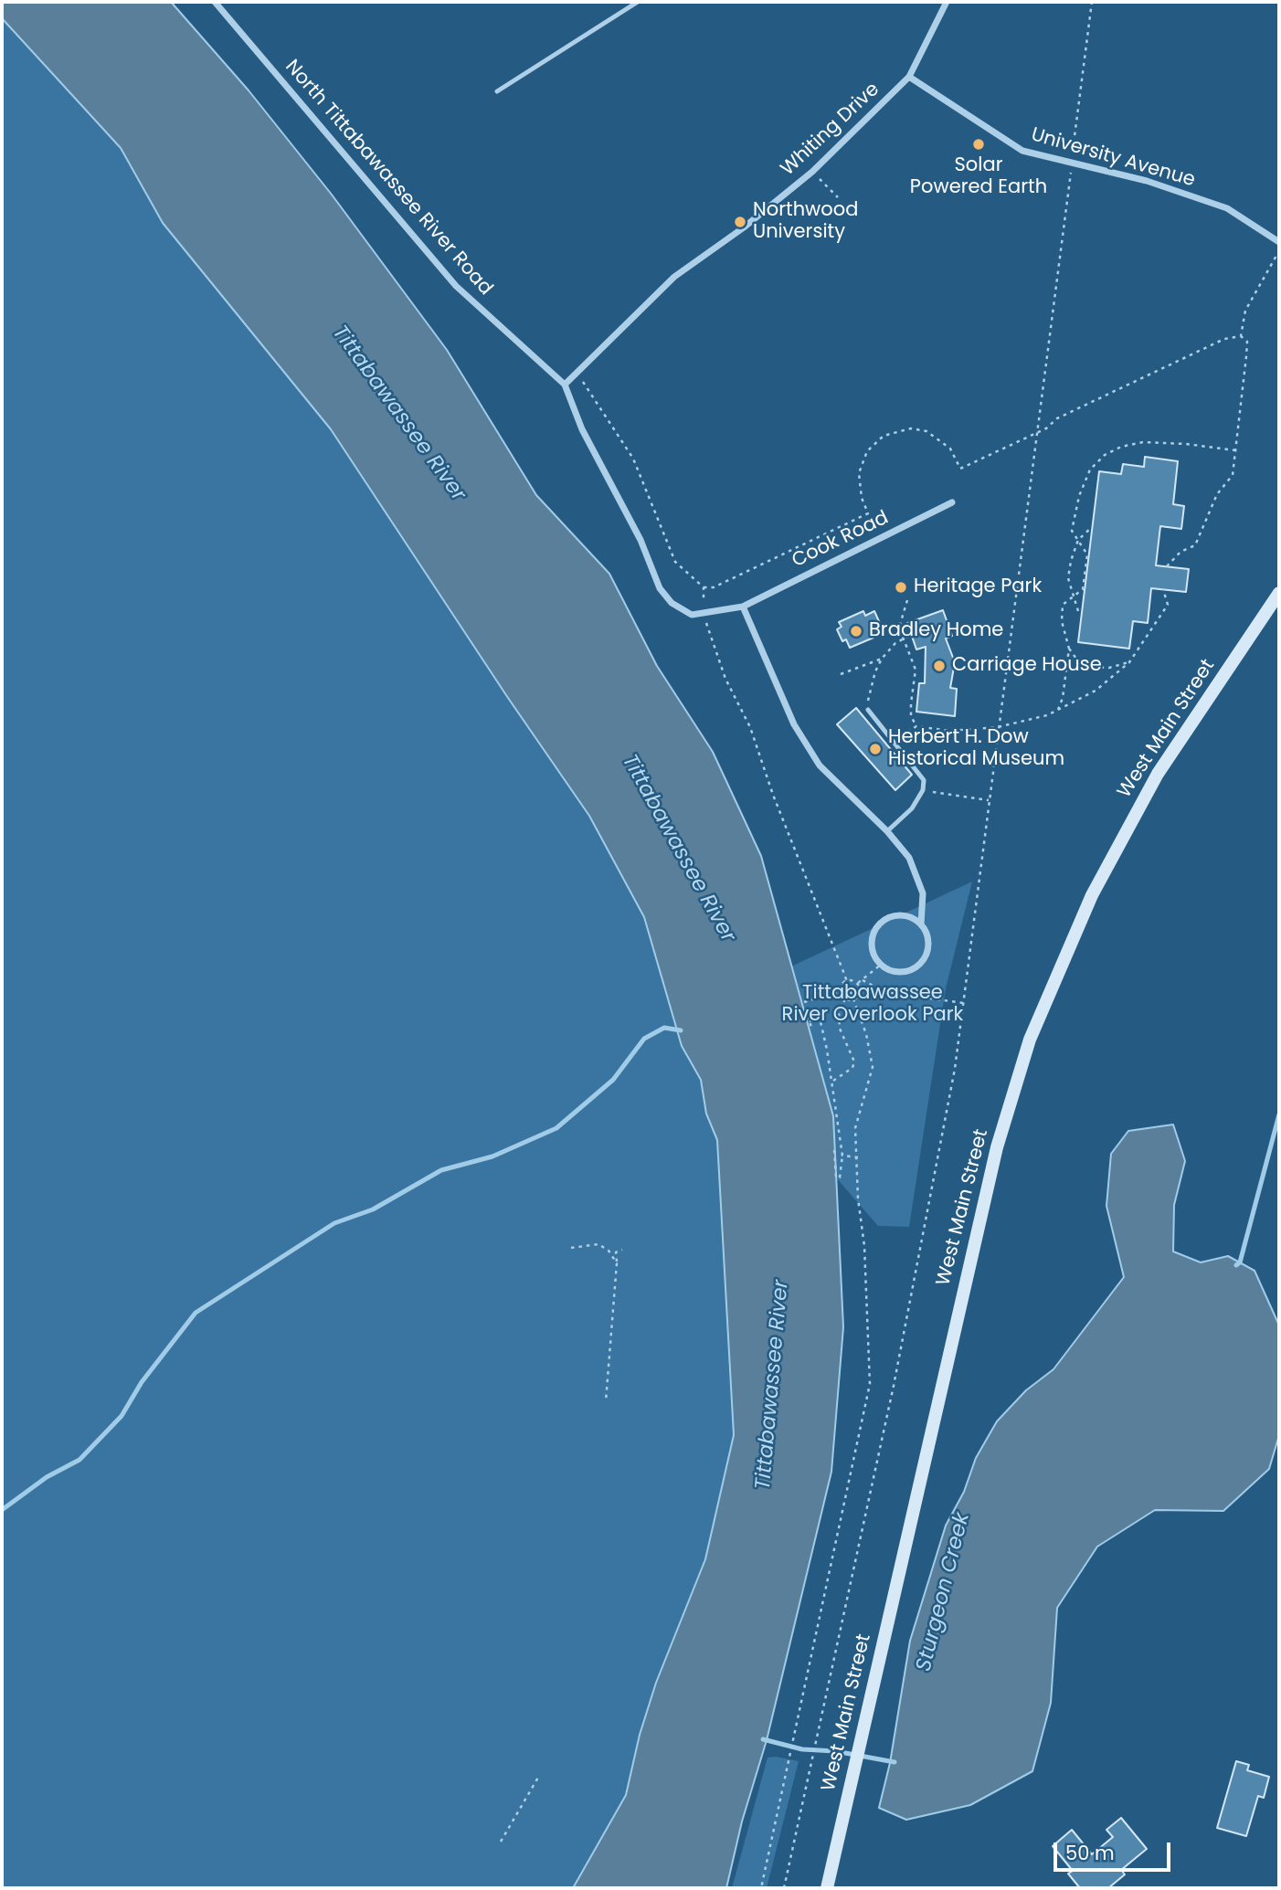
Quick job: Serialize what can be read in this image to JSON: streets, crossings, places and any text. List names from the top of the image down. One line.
{"streets":{"street":["Whiting Drive","University Avenue","North Tittabawassee River Road","Cook Road","West Main Street"]},"crossings":[["Whiting Drive","University Avenue"],["Whiting Drive","North Tittabawassee River Road"],["North Tittabawassee River Road","Cook Road"]],"water":["Tittabawassee River","Sturgeon Creek"],"parks":["Tittabawassee River Overlook Park"],"places":["Solar Powered Earth","Northwood University","Heritage Park","Bradley Home","Carriage House","Herbert H. Dow Historical Museum"],"scale_bar":"50 m"}
